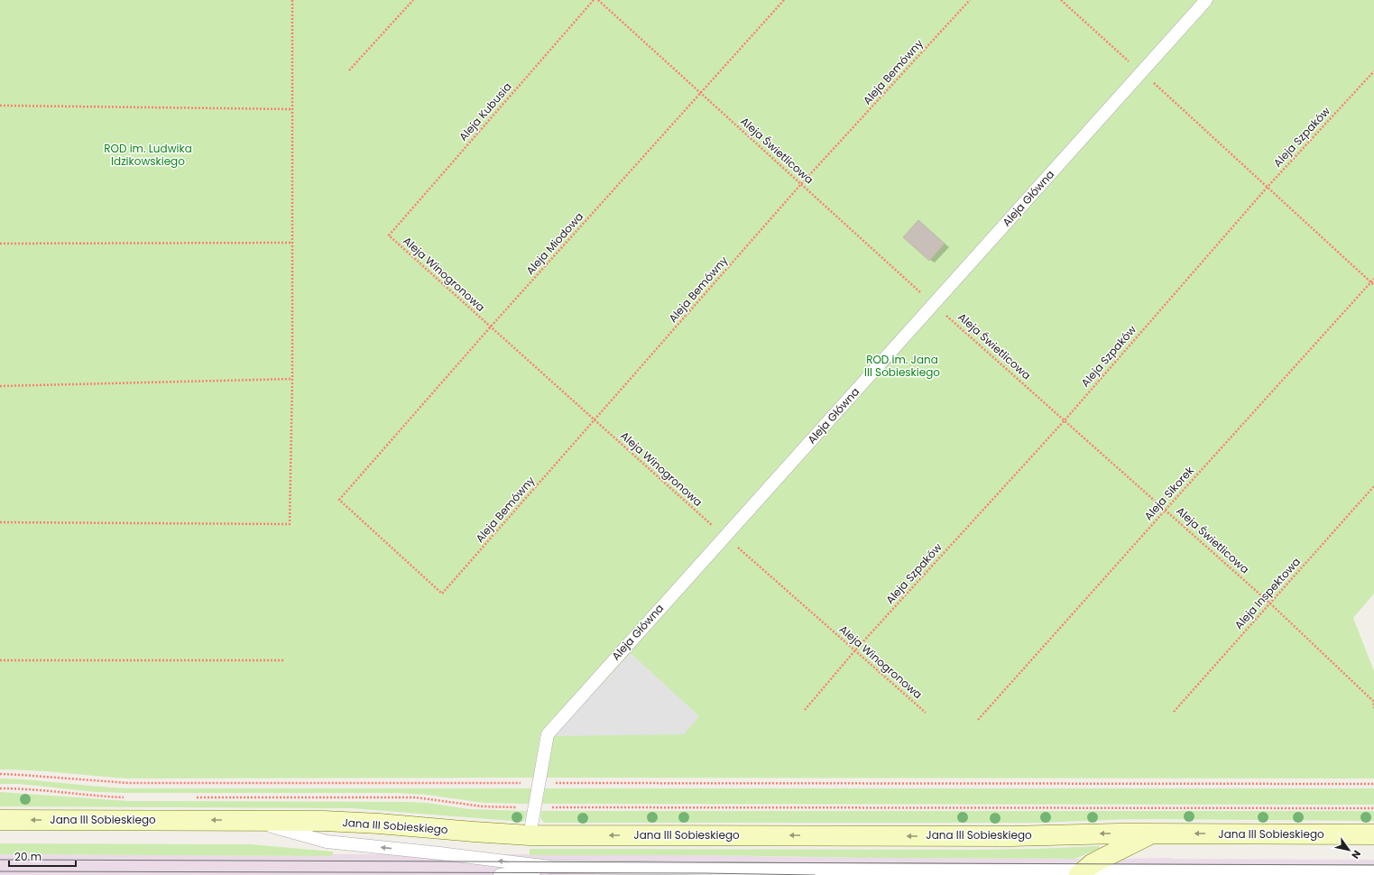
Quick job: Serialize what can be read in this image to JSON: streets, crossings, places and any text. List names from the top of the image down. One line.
{"streets":{"main road":["Jana III Sobieskiego"],"lane":["Aleja Główna"],"path":["Aleja Bemówny","Aleja Kubusia","Aleja Szpaków","Aleja Świetlicowa","Aleja Miodowa","Aleja Winogronowa","Aleja Sikorek","Aleja Inspektowa"]},"crossings":[["Aleja Bemówny","Aleja Świetlicowa"],["Aleja Bemówny","Aleja Miodowa"],["Aleja Bemówny","Aleja Winogronowa"],["Aleja Kubusia","Aleja Winogronowa"],["Aleja Szpaków","Aleja Świetlicowa"],["Aleja Szpaków","Aleja Winogronowa"],["Aleja Świetlicowa","Aleja Główna"],["Aleja Świetlicowa","Aleja Miodowa"],["Aleja Świetlicowa","Aleja Sikorek"],["Aleja Świetlicowa","Aleja Inspektowa"],["Aleja Główna","Aleja Winogronowa"],["Aleja Miodowa","Aleja Winogronowa"]],"one_way":["Jana III Sobieskiego"],"parks":["ROD im. Ludwika Idzikowskiego","ROD im. Jana III Sobieskiego"],"scale_bar":"20 m","north":"bottom right"}
